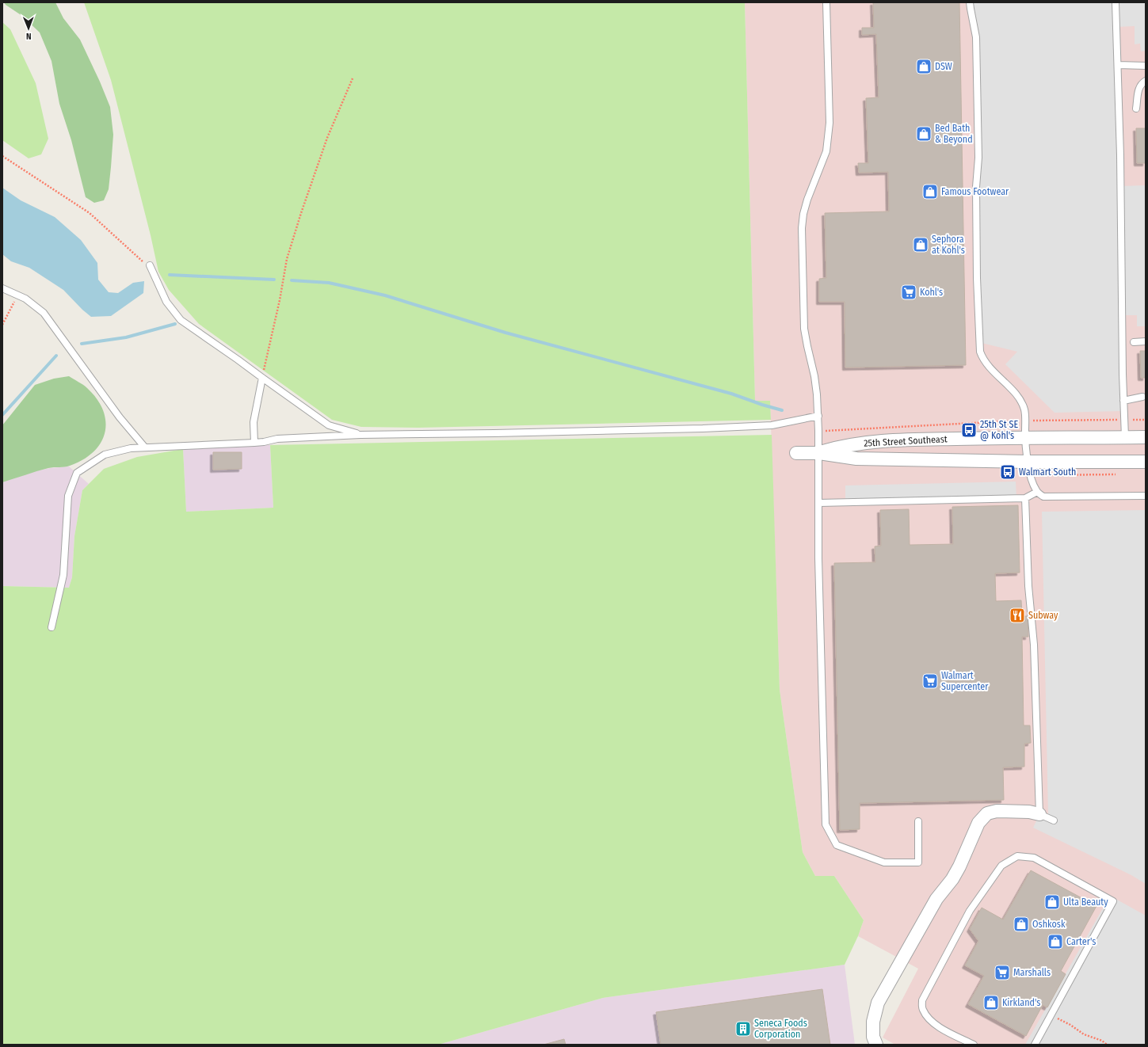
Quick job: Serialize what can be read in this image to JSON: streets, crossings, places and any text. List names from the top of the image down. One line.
{"streets":{"street":["25th Street Southeast"]},"places":{"shop":["DSW","Bed Bath & Beyond","Famous Footwear","Sephora at Kohl's","Ulta Beauty","Oshkosk","Carter's","Kirkland's"],"supermarket":["Kohl's","Walmart Supercenter","Marshalls"],"bus stop":["25th St SE @ Kohl's","Walmart South"],"restaurant":["Subway"],"building":["Seneca Foods Corporation"]},"north":"bottom"}
